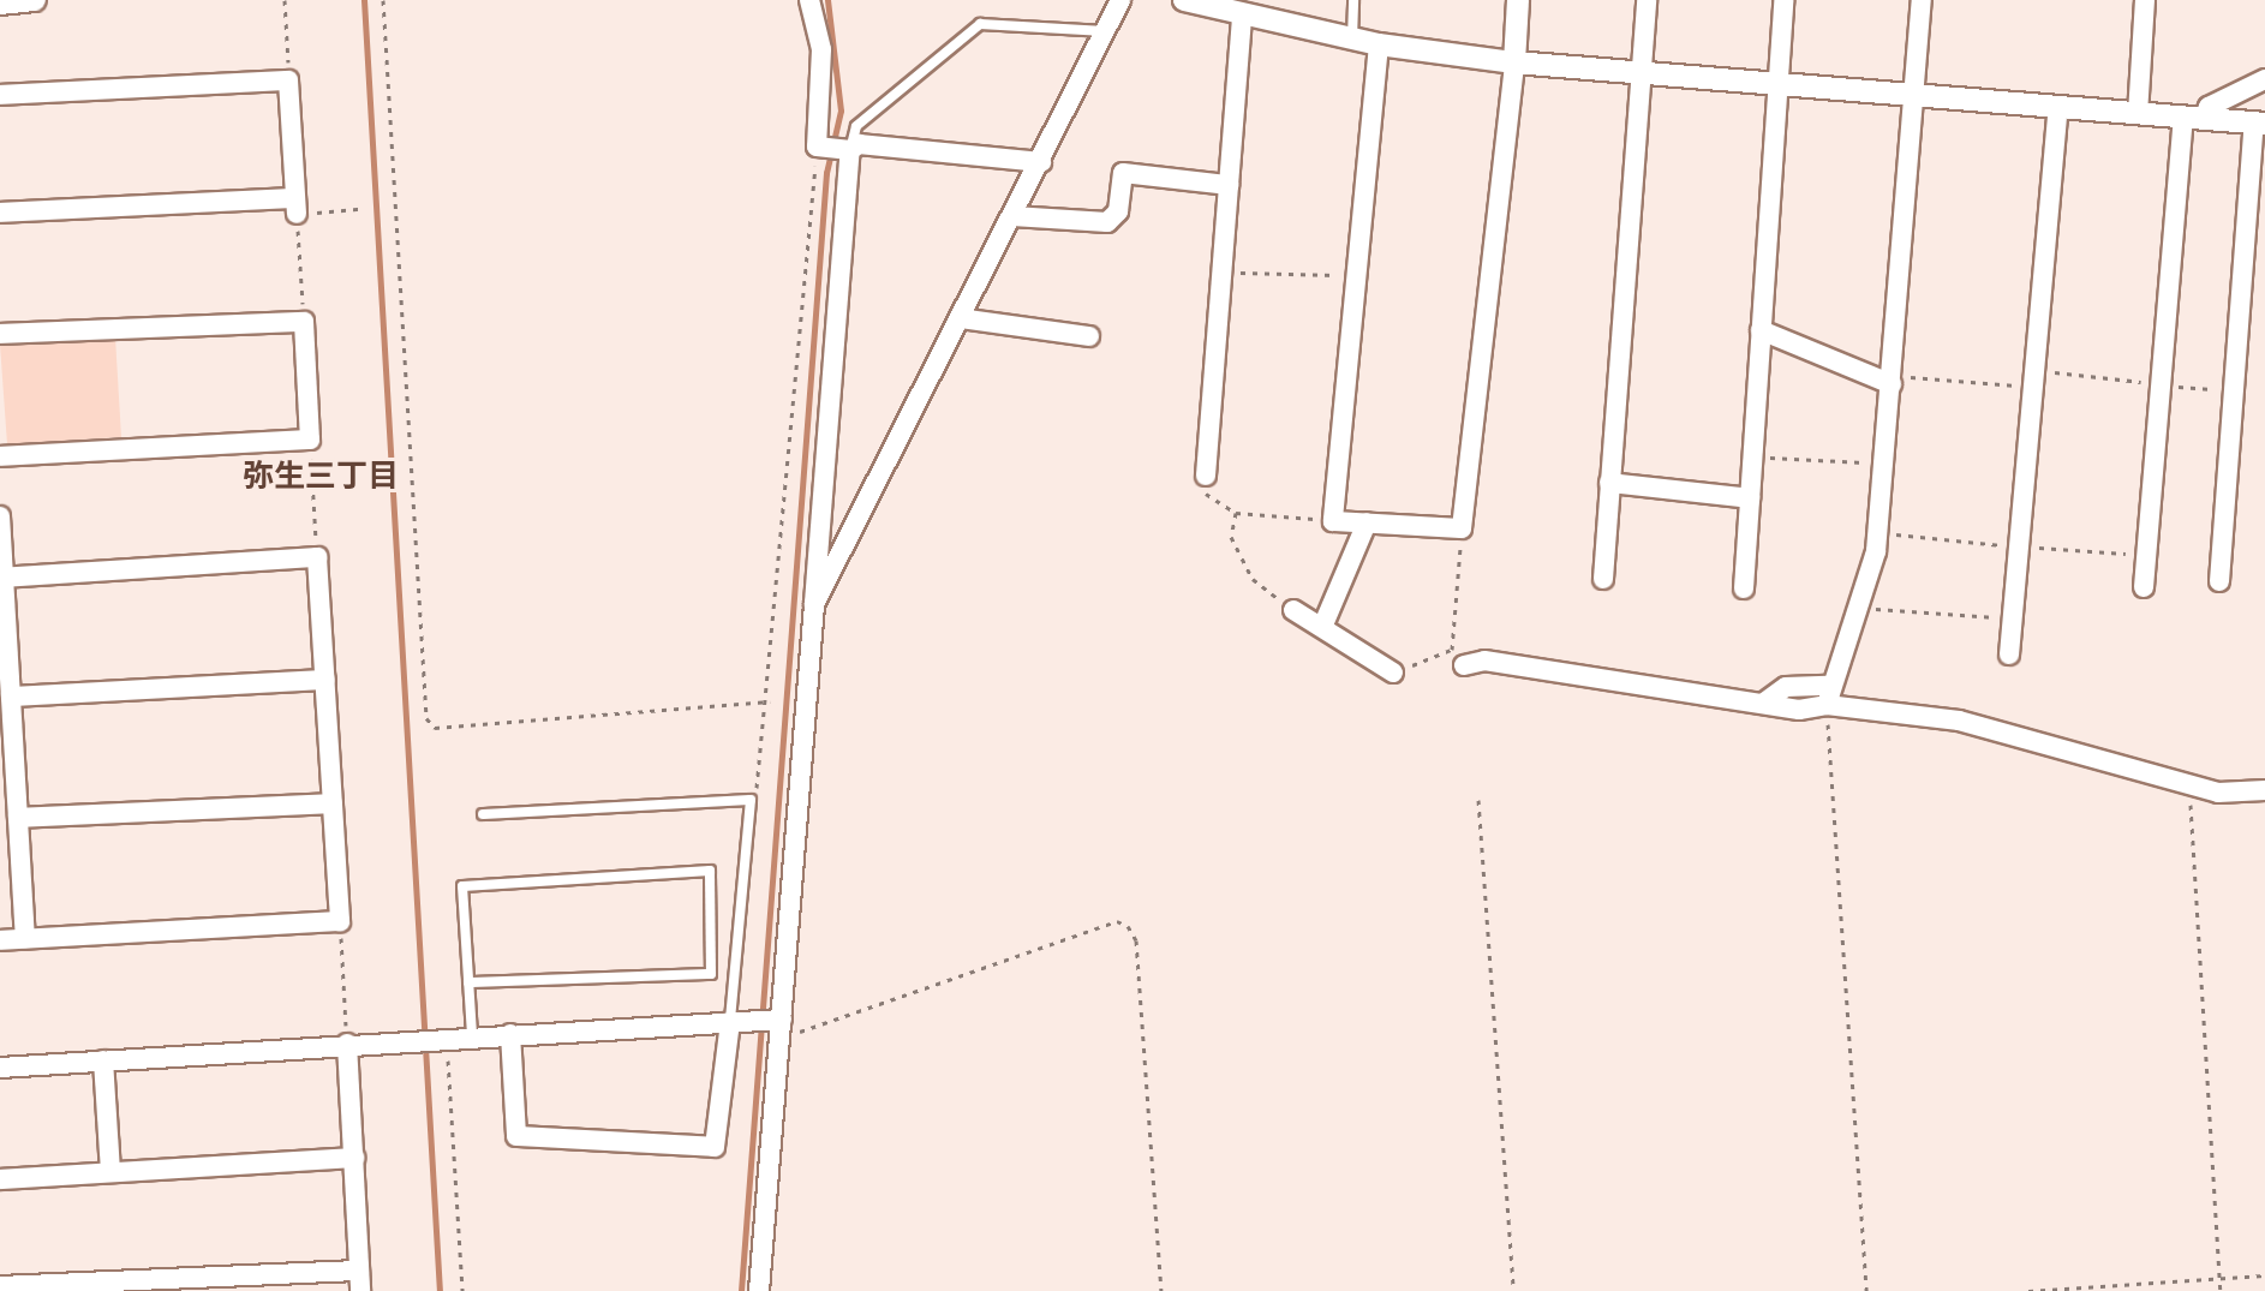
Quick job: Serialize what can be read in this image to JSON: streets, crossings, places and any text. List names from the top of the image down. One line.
{"districts":["弥生三丁目"]}
